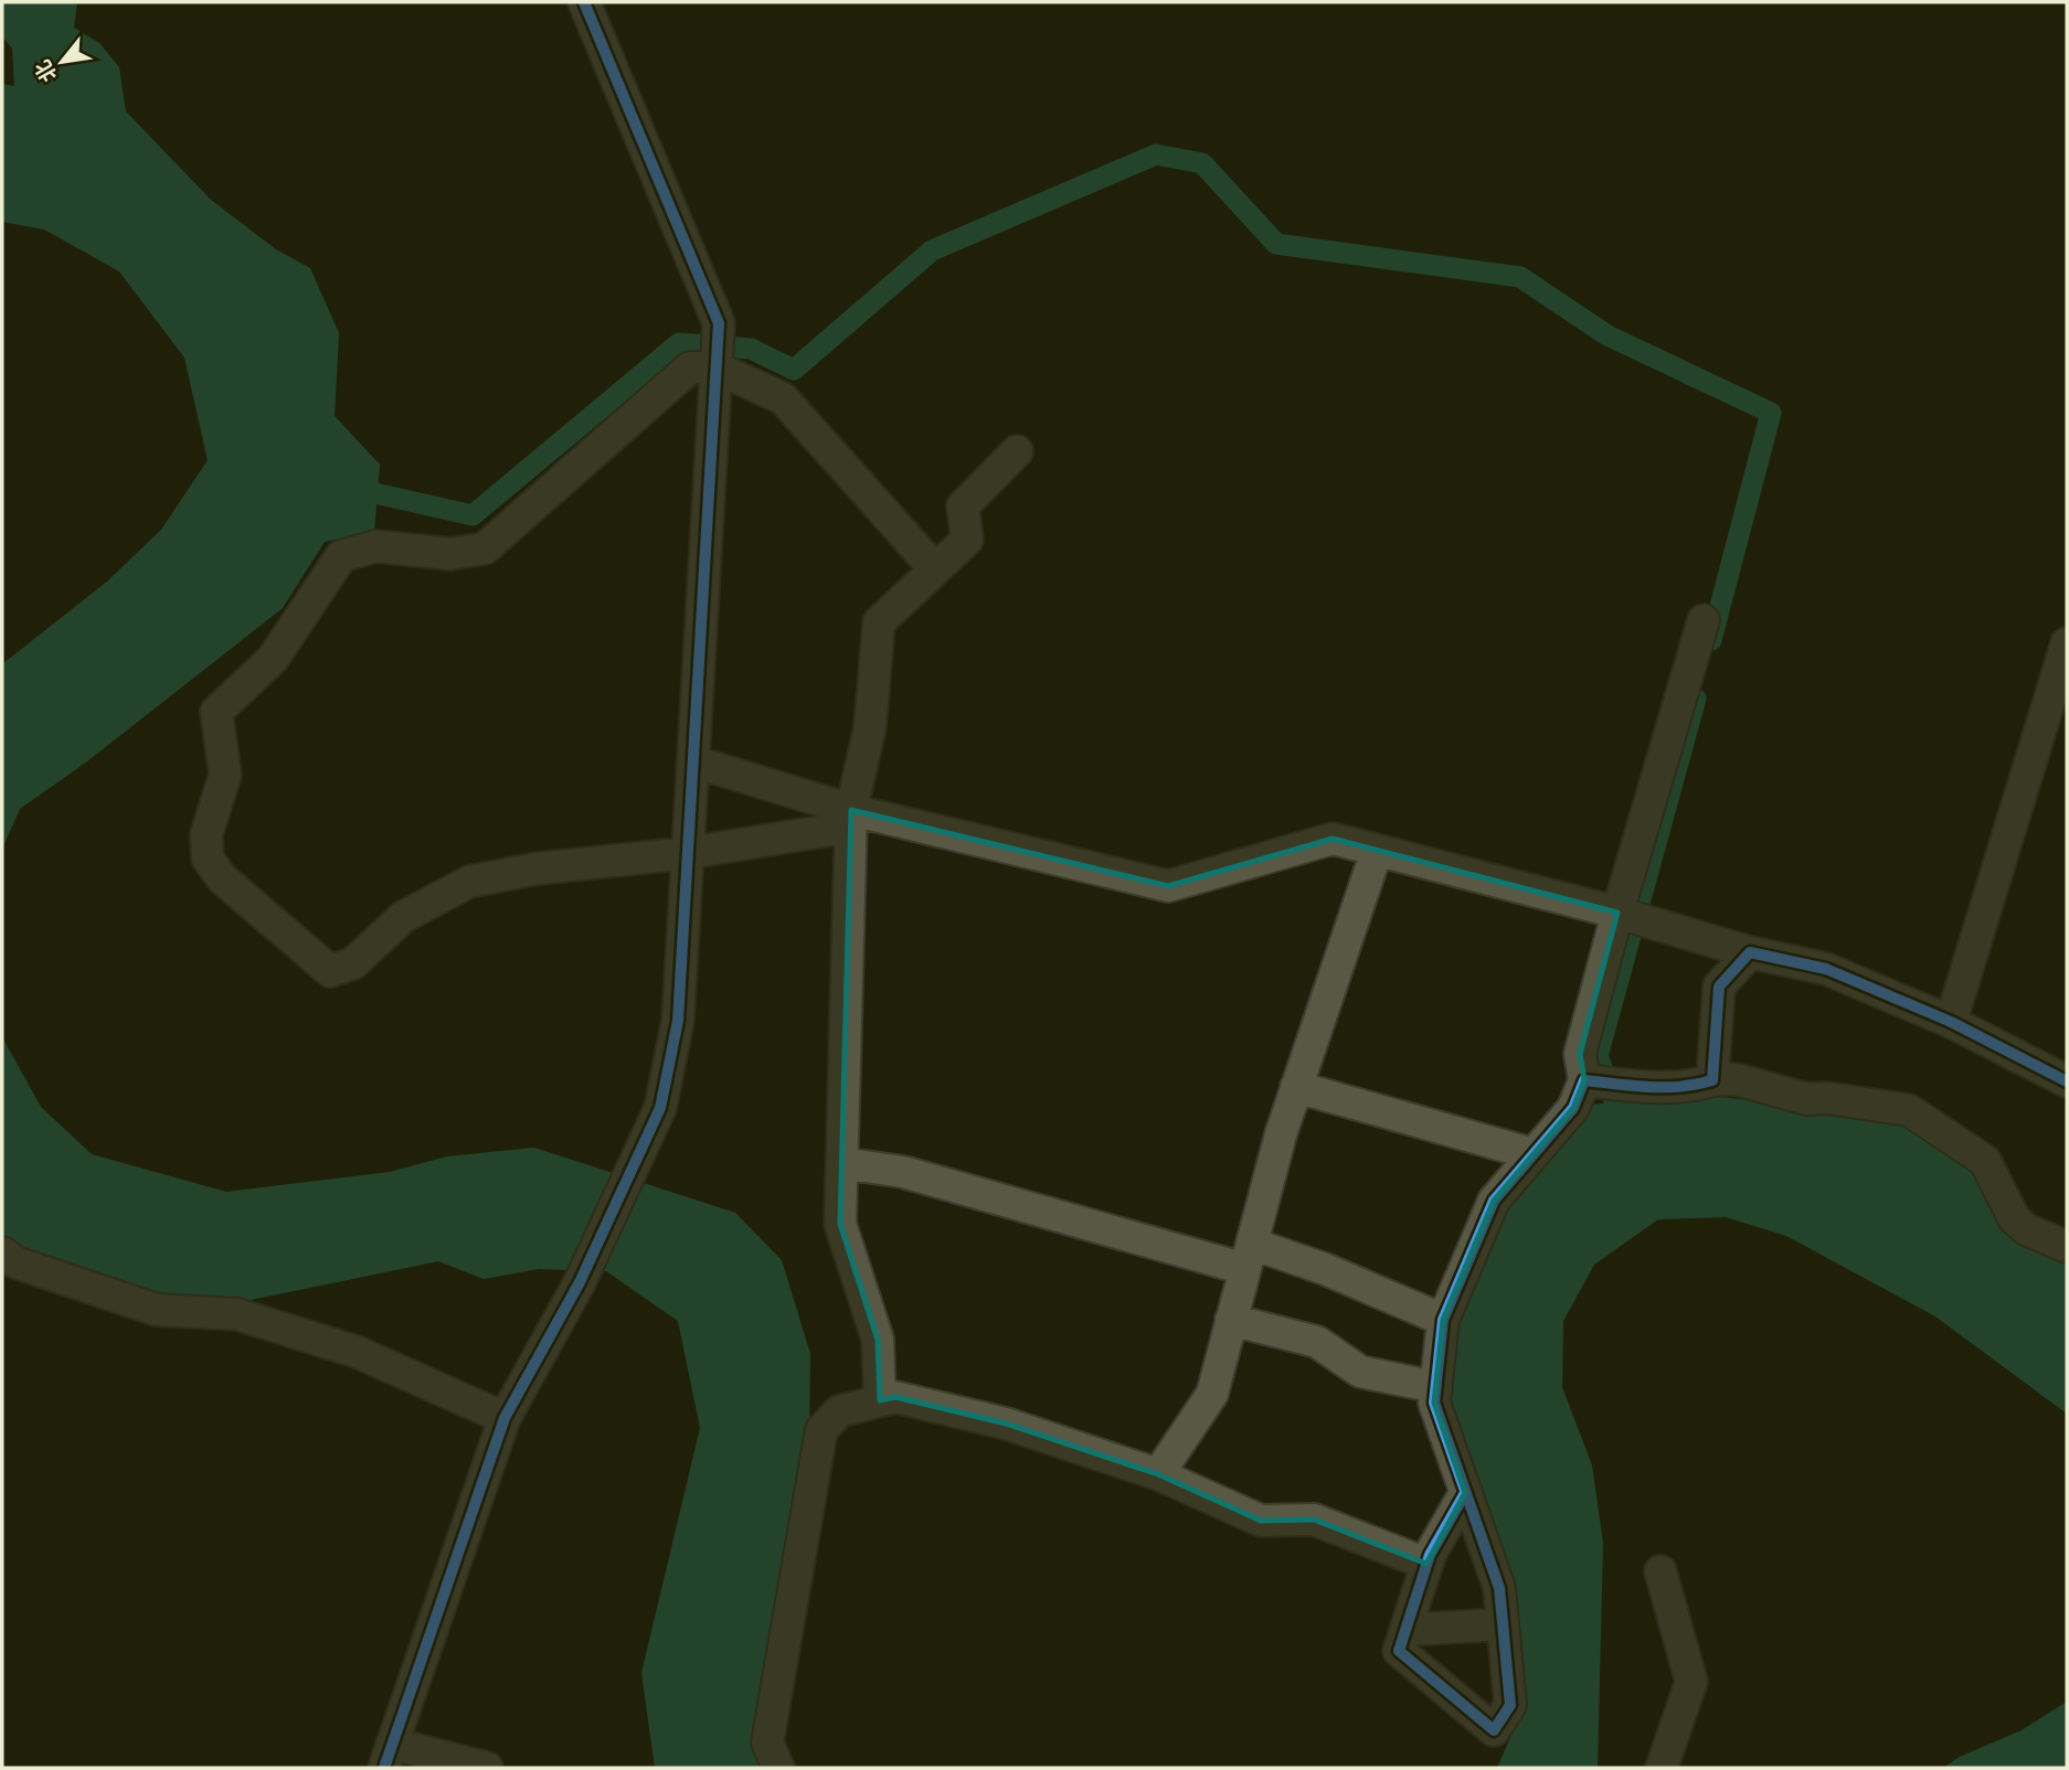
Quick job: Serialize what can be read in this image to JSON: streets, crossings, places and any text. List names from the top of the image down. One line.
{"north":"bottom left"}
